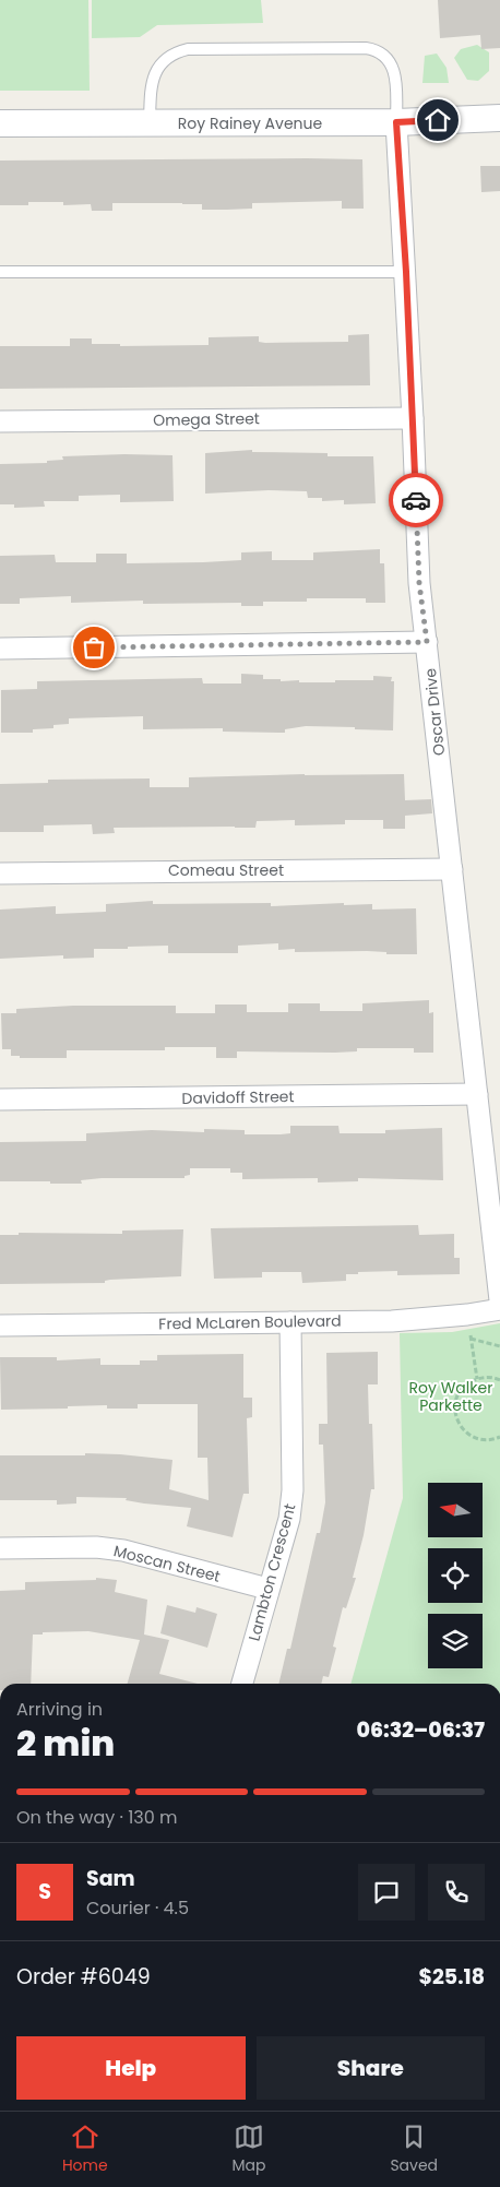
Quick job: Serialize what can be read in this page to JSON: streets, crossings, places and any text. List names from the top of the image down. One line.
{"streets":{"street":["Roy Rainey Avenue","Omega Street","Oscar Drive","Comeau Street","Davidoff Street","Fred McLaren Boulevard","Moscan Street","Lambton Crescent"]},"crossings":[["Roy Rainey Avenue","Oscar Drive"],["Omega Street","Oscar Drive"],["Oscar Drive","Comeau Street"],["Oscar Drive","Davidoff Street"],["Fred McLaren Boulevard","Lambton Crescent"],["Moscan Street","Lambton Crescent"]],"parks":["Roy Walker Parkette"],"north":"left","page":{"heading":["2 min","Arriving in","06:32–06:37"],"panel":["Sam","Courier · 4.5","Order #6049","$25.18"],"bar":"On the way · 130 m","round":"S","buttons":["Help","Share"],"tabs":["Home","Map","Saved"]}}
